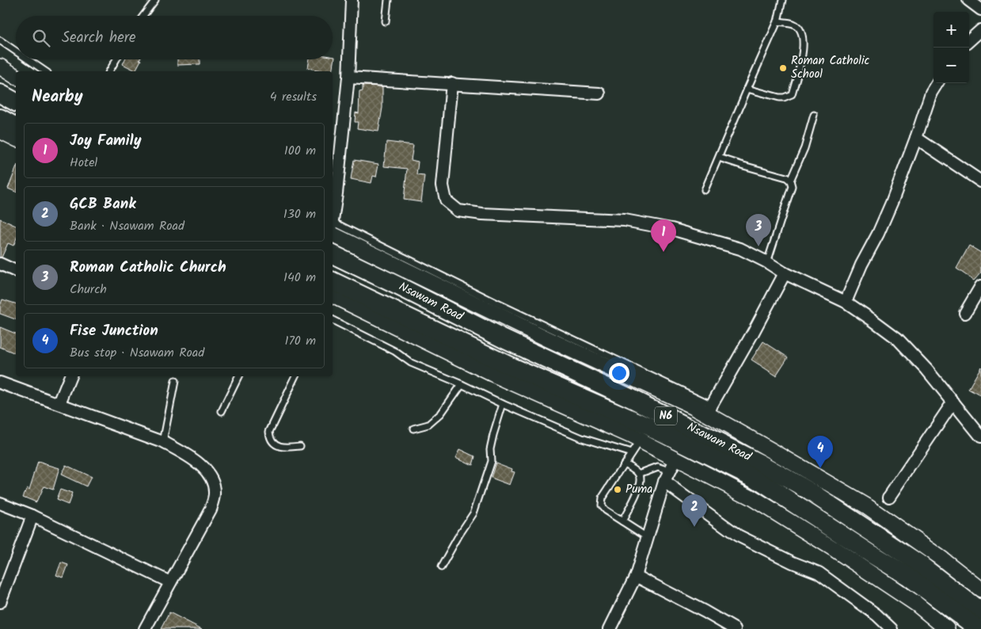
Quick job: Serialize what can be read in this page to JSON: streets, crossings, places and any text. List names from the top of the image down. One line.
{"streets":{"highway":["Nsawam Road","N6"]},"places":["Roman Catholic School","Puma"],"page":{"map_buttons":["+","−"],"search":"Search here","heading":["Nearby","4 results"],"list":[{"mark":"1","name":"Joy Family","note":"Hotel","value":"100 m"},{"mark":"2","name":"GCB Bank","note":"Bank · Nsawam Road","value":"130 m"},{"mark":"3","name":"Roman Catholic Church","note":"Church","value":"140 m"},{"mark":"4","name":"Fise Junction","note":"Bus stop · Nsawam Road","value":"170 m"}],"pins":["3","1","4","2"]}}
